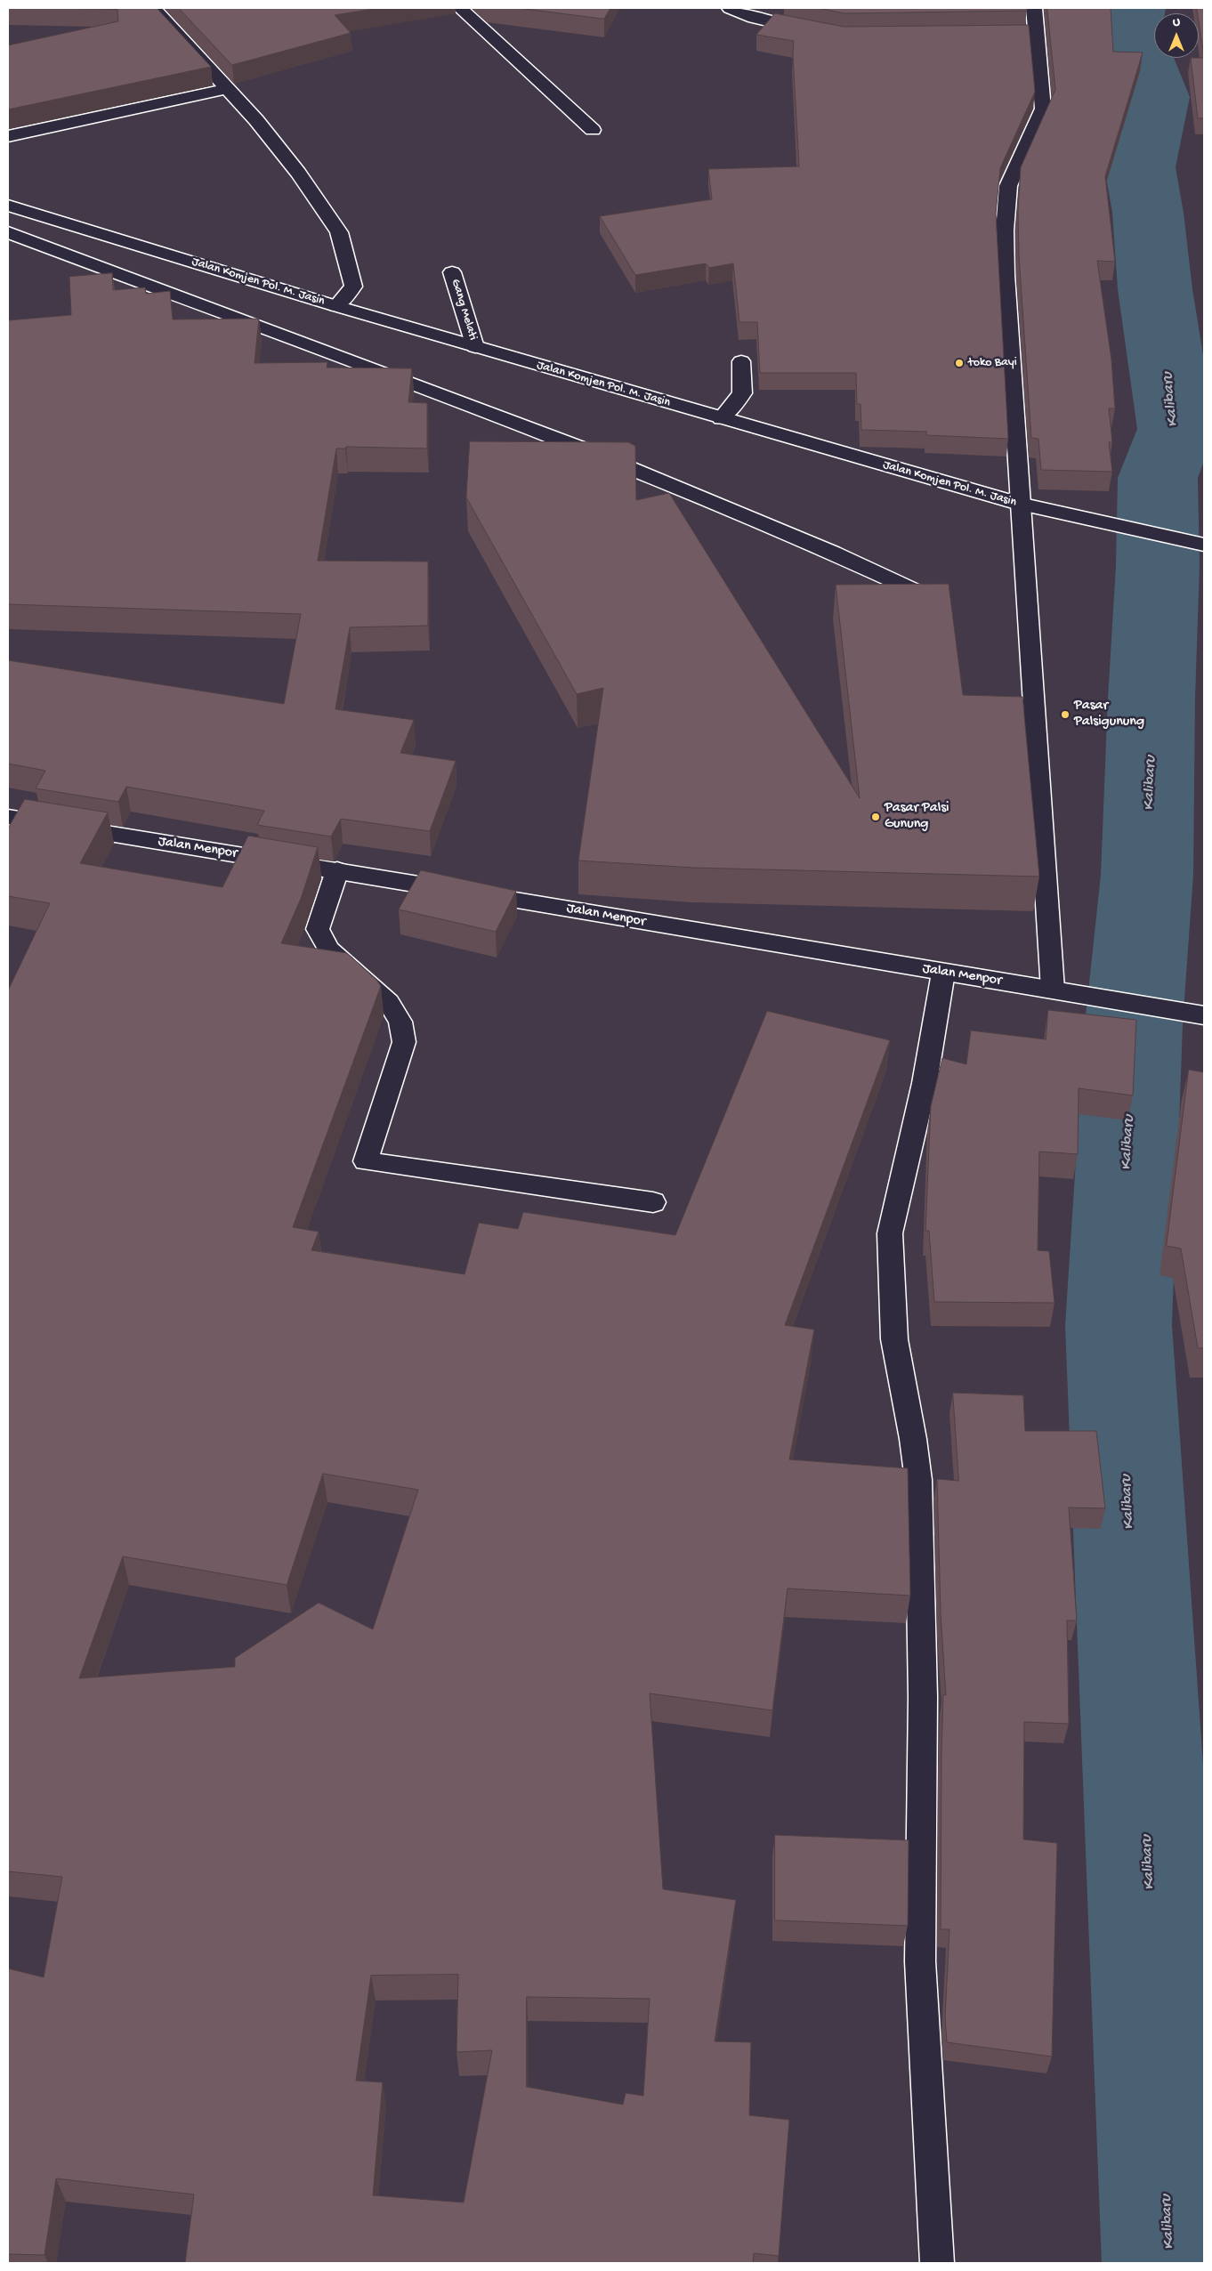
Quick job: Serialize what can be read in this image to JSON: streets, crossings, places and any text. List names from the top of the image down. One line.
{"streets":{"street":["Jalan Komjen Pol. M. Jasin","Gang Melati","Jalan Menpor"]},"crossings":[["Jalan Komjen Pol. M. Jasin","Gang Melati"]],"water":["Kalibaru"],"places":["toko Bayi","Pasar Palsigunung","Pasar Palsi Gunung"],"north":"top"}
